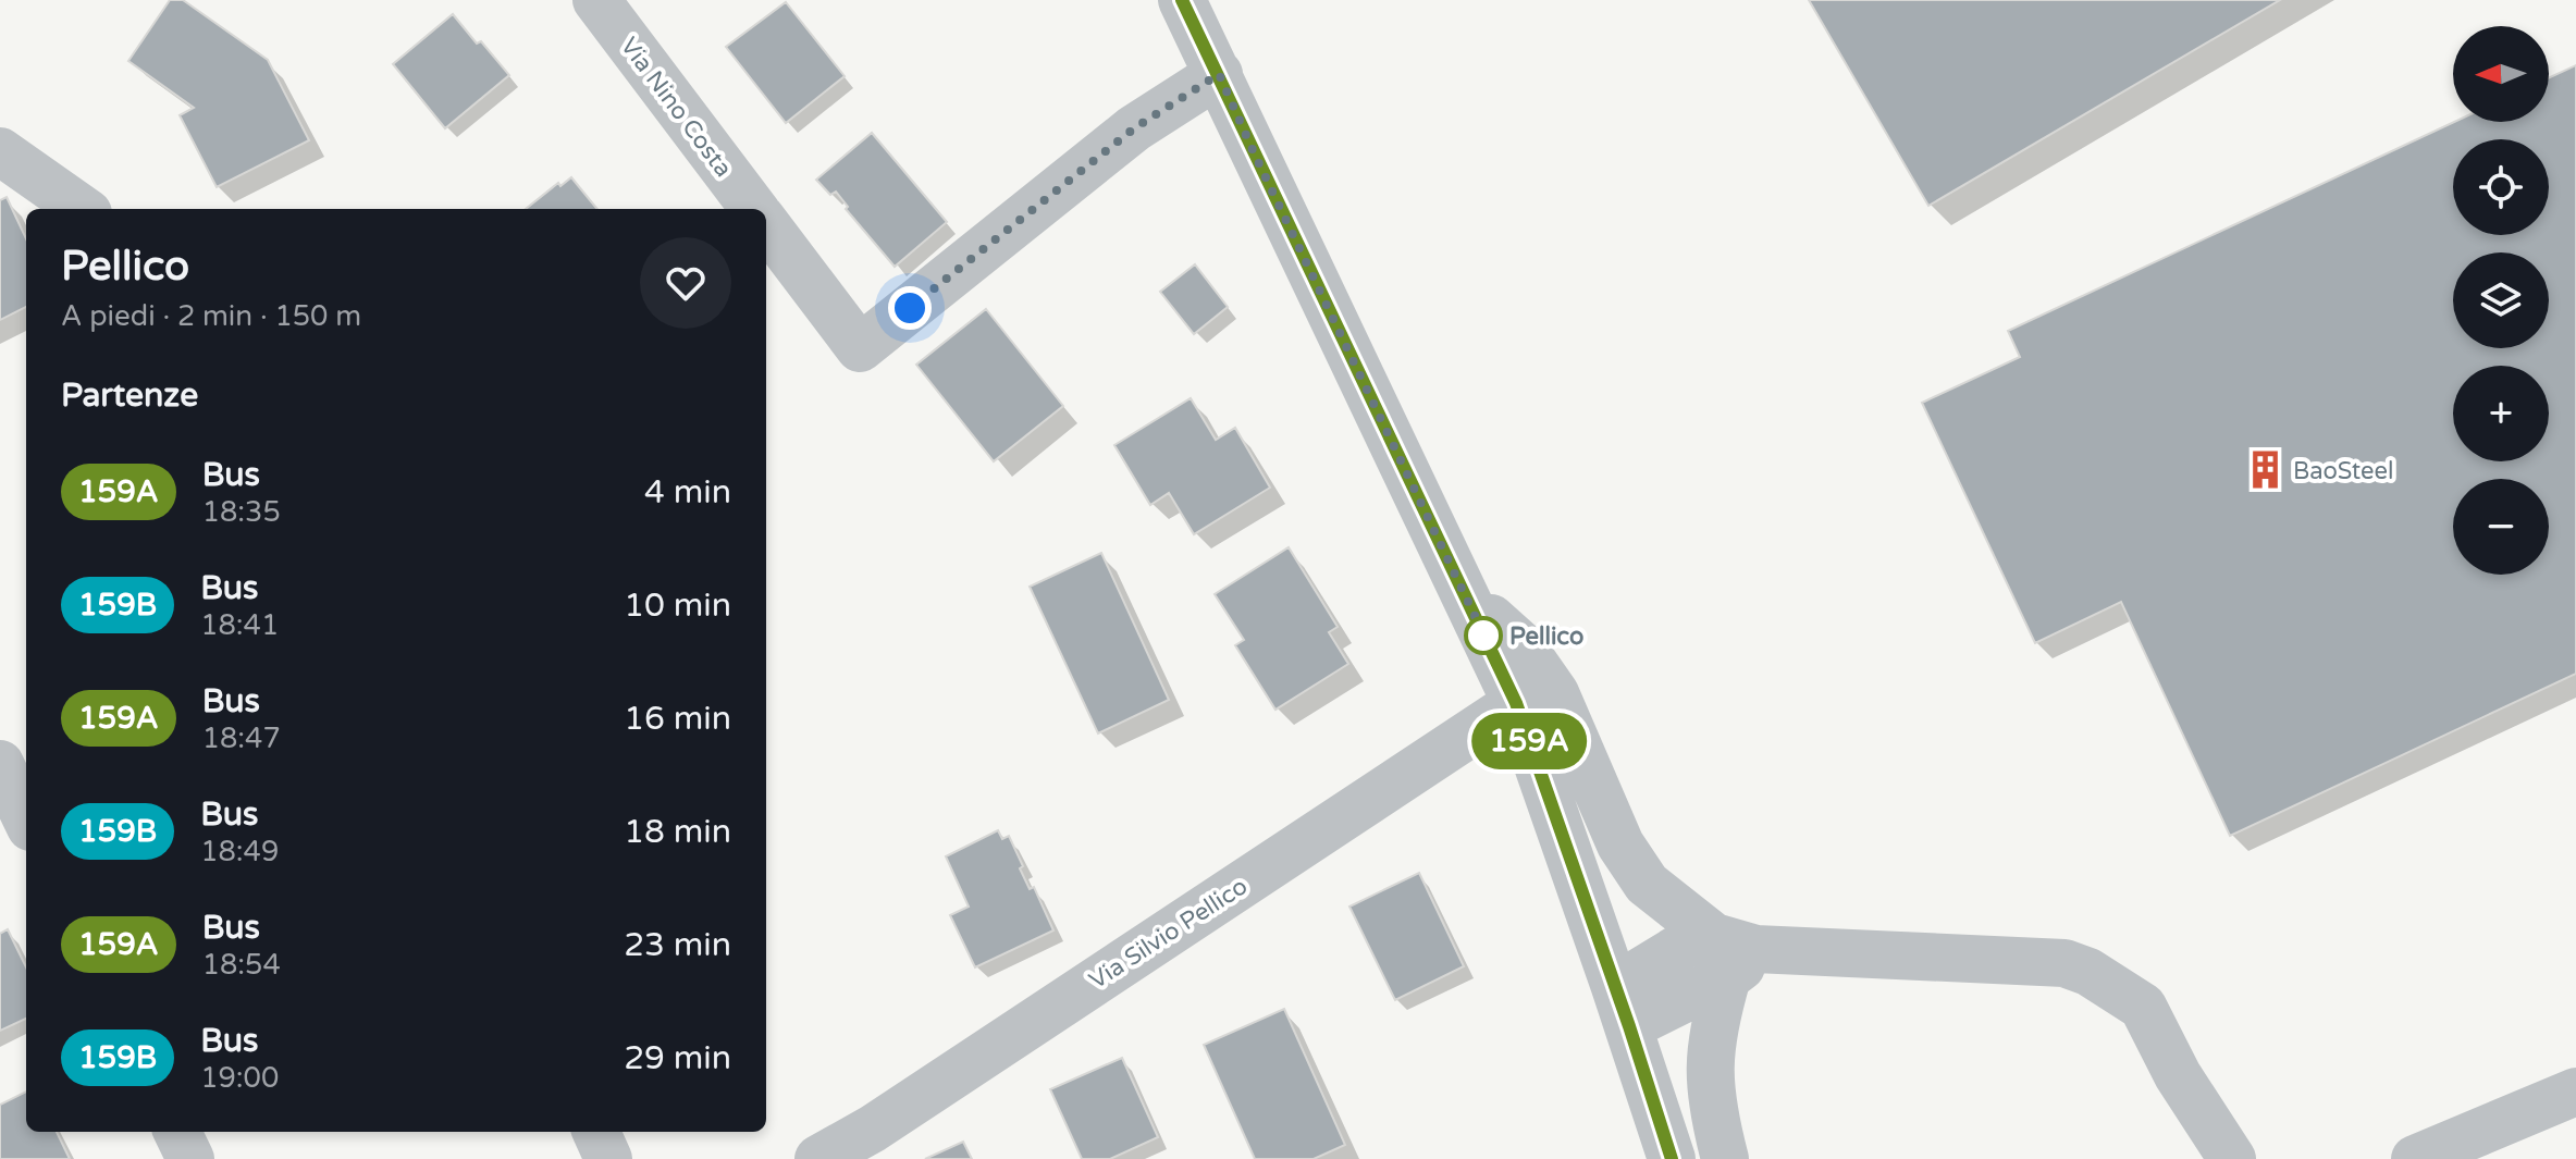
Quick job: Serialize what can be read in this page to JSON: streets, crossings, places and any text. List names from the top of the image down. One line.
{"streets":{"street":["Via Nino Costa","Via Silvio Pellico"]},"places":{"building":["BaoSteel"],"other":["Pellico"]},"lines":["bus line 159A"],"north":"left","page":{"on_map":"159A","map_buttons":["+","−"],"heading":[["Pellico","A piedi · 2 min · 150 m"],"Partenze"],"list":[{"mark":"159A","name":"Bus","note":"18:35","value":"4 min"},{"mark":"159B","name":"Bus","note":"18:41","value":"10 min"},{"mark":"159A","name":"Bus","note":"18:47","value":"16 min"},{"mark":"159B","name":"Bus","note":"18:49","value":"18 min"},{"mark":"159A","name":"Bus","note":"18:54","value":"23 min"},{"mark":"159B","name":"Bus","note":"19:00","value":"29 min"}]}}
